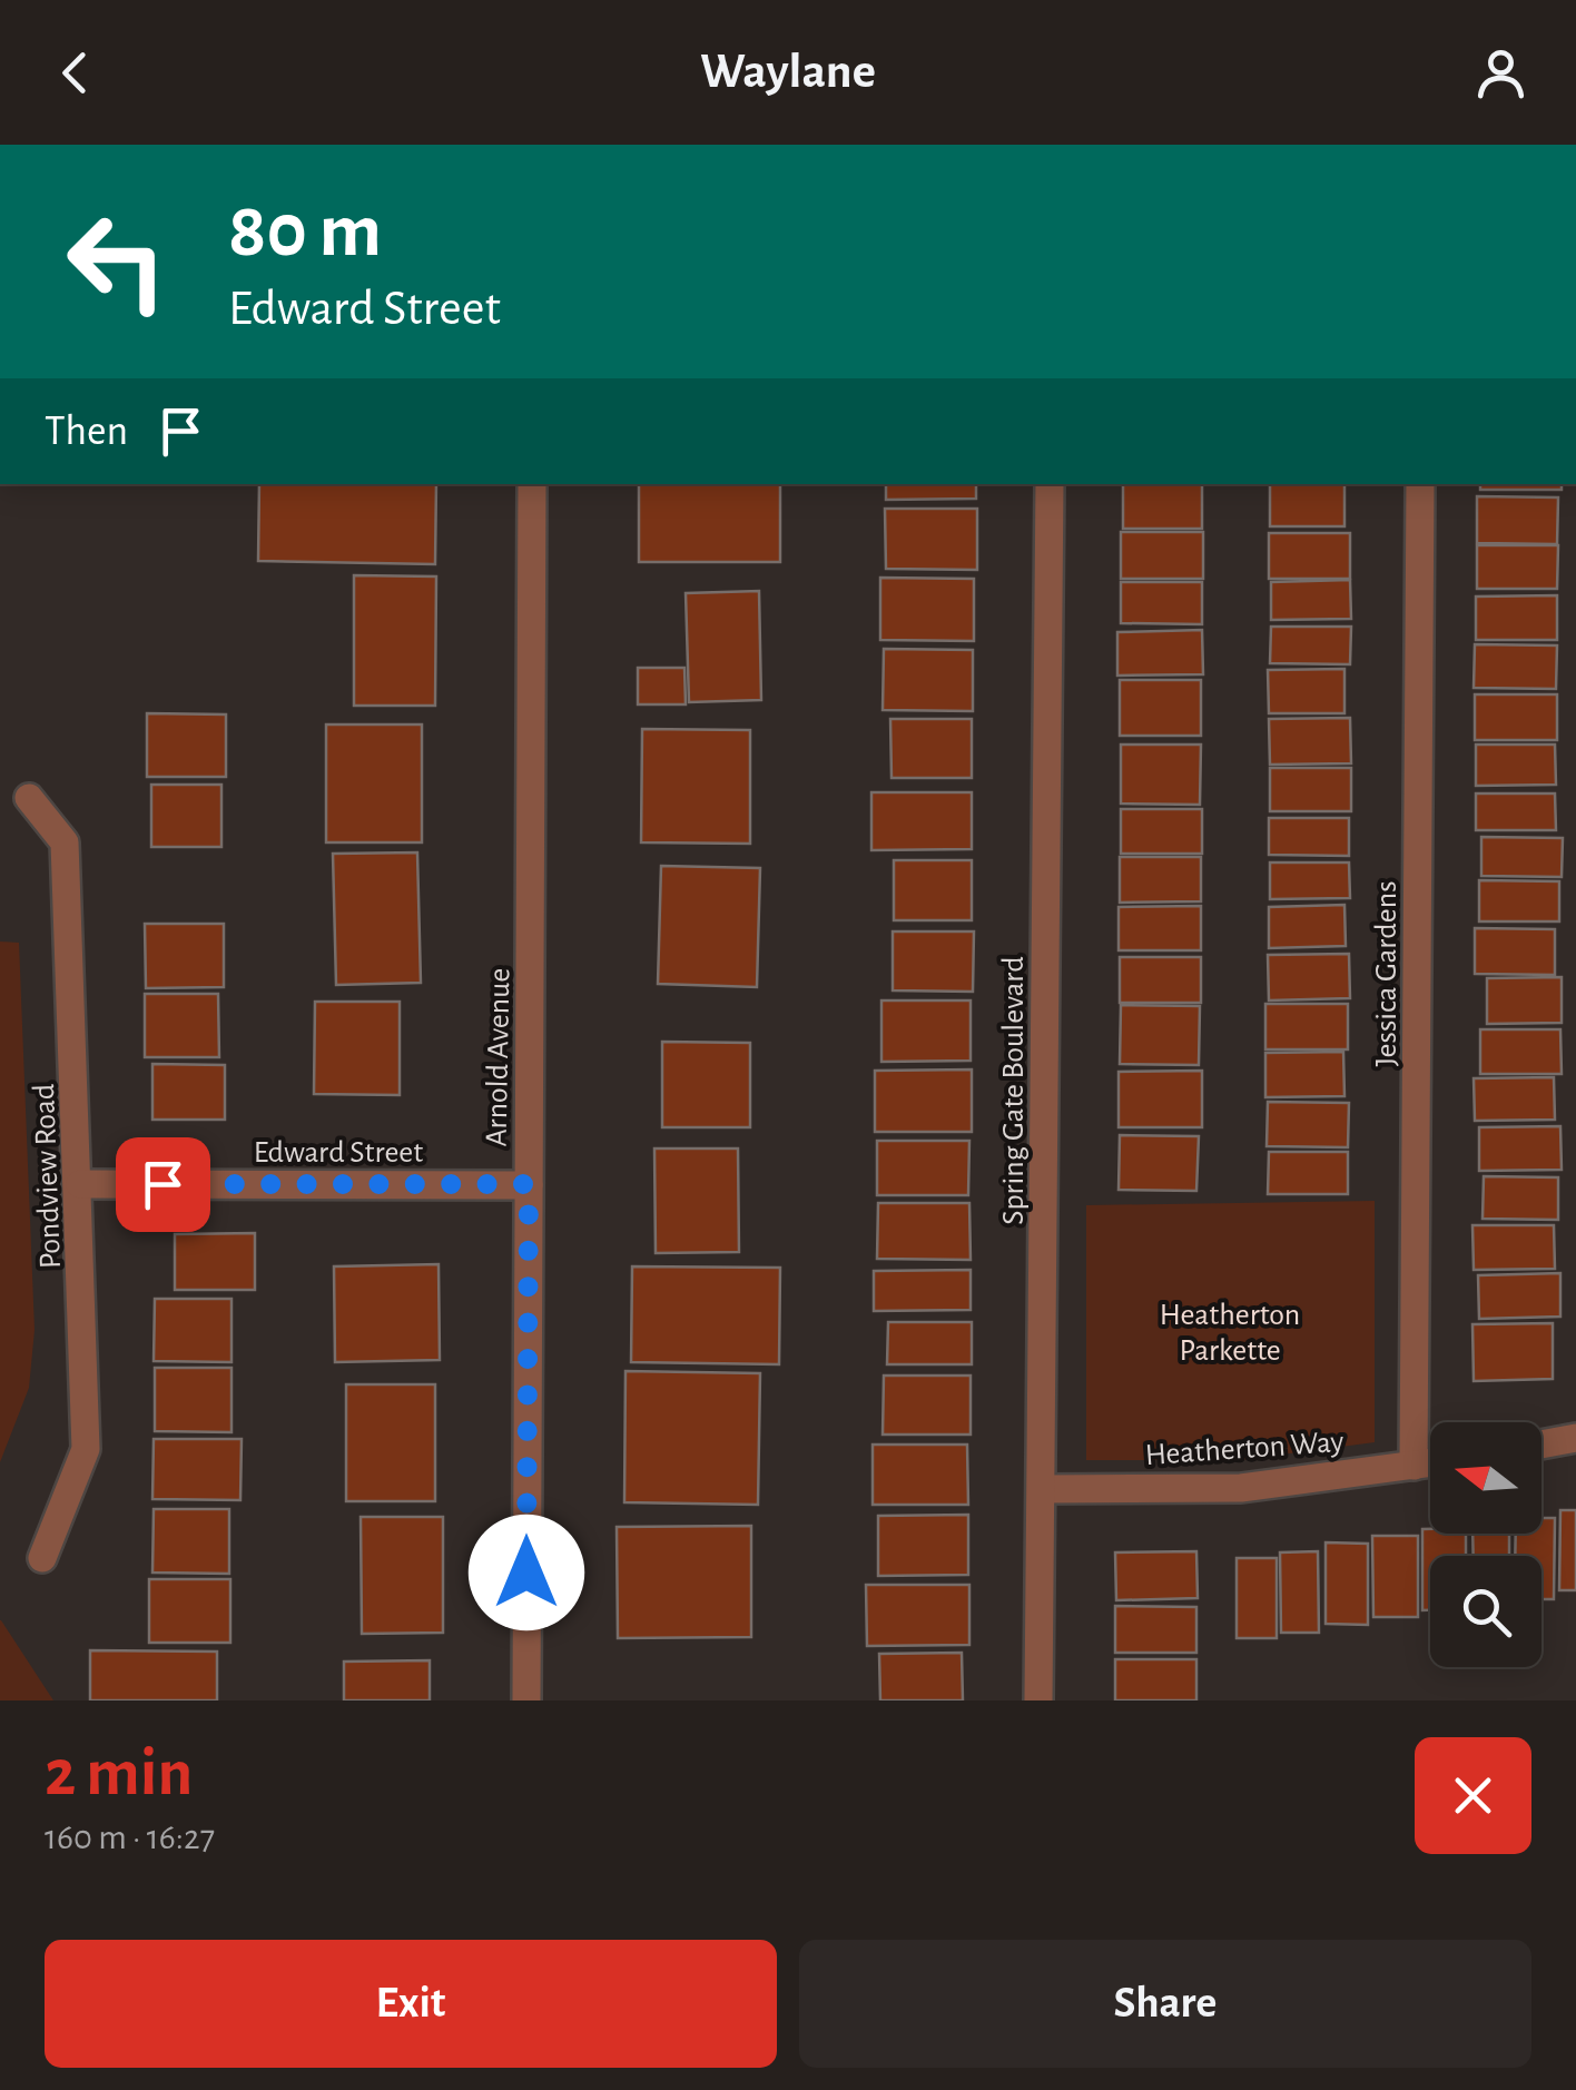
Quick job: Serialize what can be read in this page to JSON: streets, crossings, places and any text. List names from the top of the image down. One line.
{"streets":{"street":["Jessica Gardens","Arnold Avenue","Spring Gate Boulevard","Edward Street","Pondview Road","Heatherton Way"]},"crossings":[["Jessica Gardens","Heatherton Way"],["Arnold Avenue","Edward Street"],["Spring Gate Boulevard","Heatherton Way"],["Edward Street","Pondview Road"]],"parks":["Heatherton Parkette"],"north":"left","page":{"header":"Waylane","turn":["80 m","Edward Street"],"then":"Then","heading":["2 min","160 m · 16:27"],"buttons":["Exit","Share"]}}
